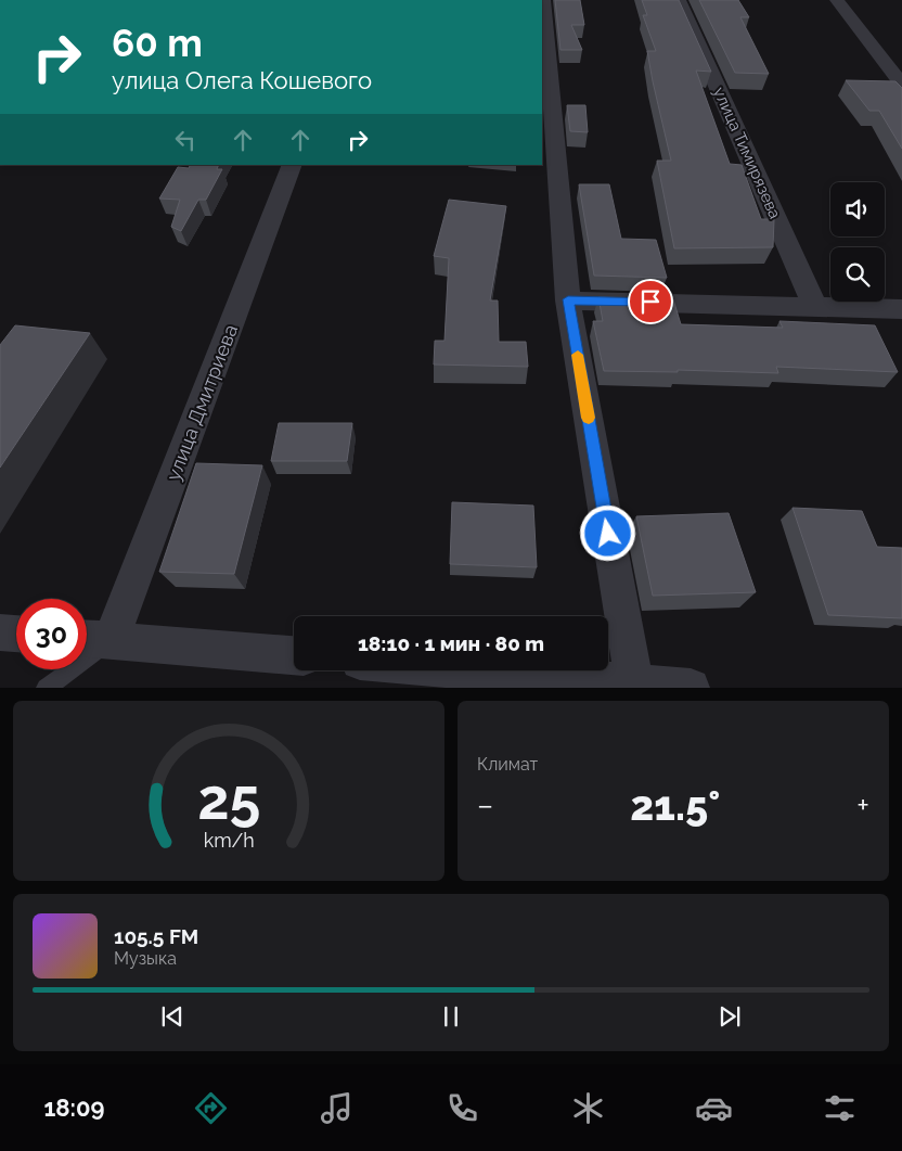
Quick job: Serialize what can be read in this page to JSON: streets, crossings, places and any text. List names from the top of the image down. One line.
{"streets":{"street":["улица Тимирязева","улица Дмитриева"]},"page":{"turn":["60 m","улица Олега Кошевого"],"limit":"30","trip":"18:10 · 1 мин · 80 m","tile":"Климат","heat":["−","21.5°","+"],"song":["105.5 FM","Музыка"],"tabs":"18:09","gauge":["25","km/h"]}}
